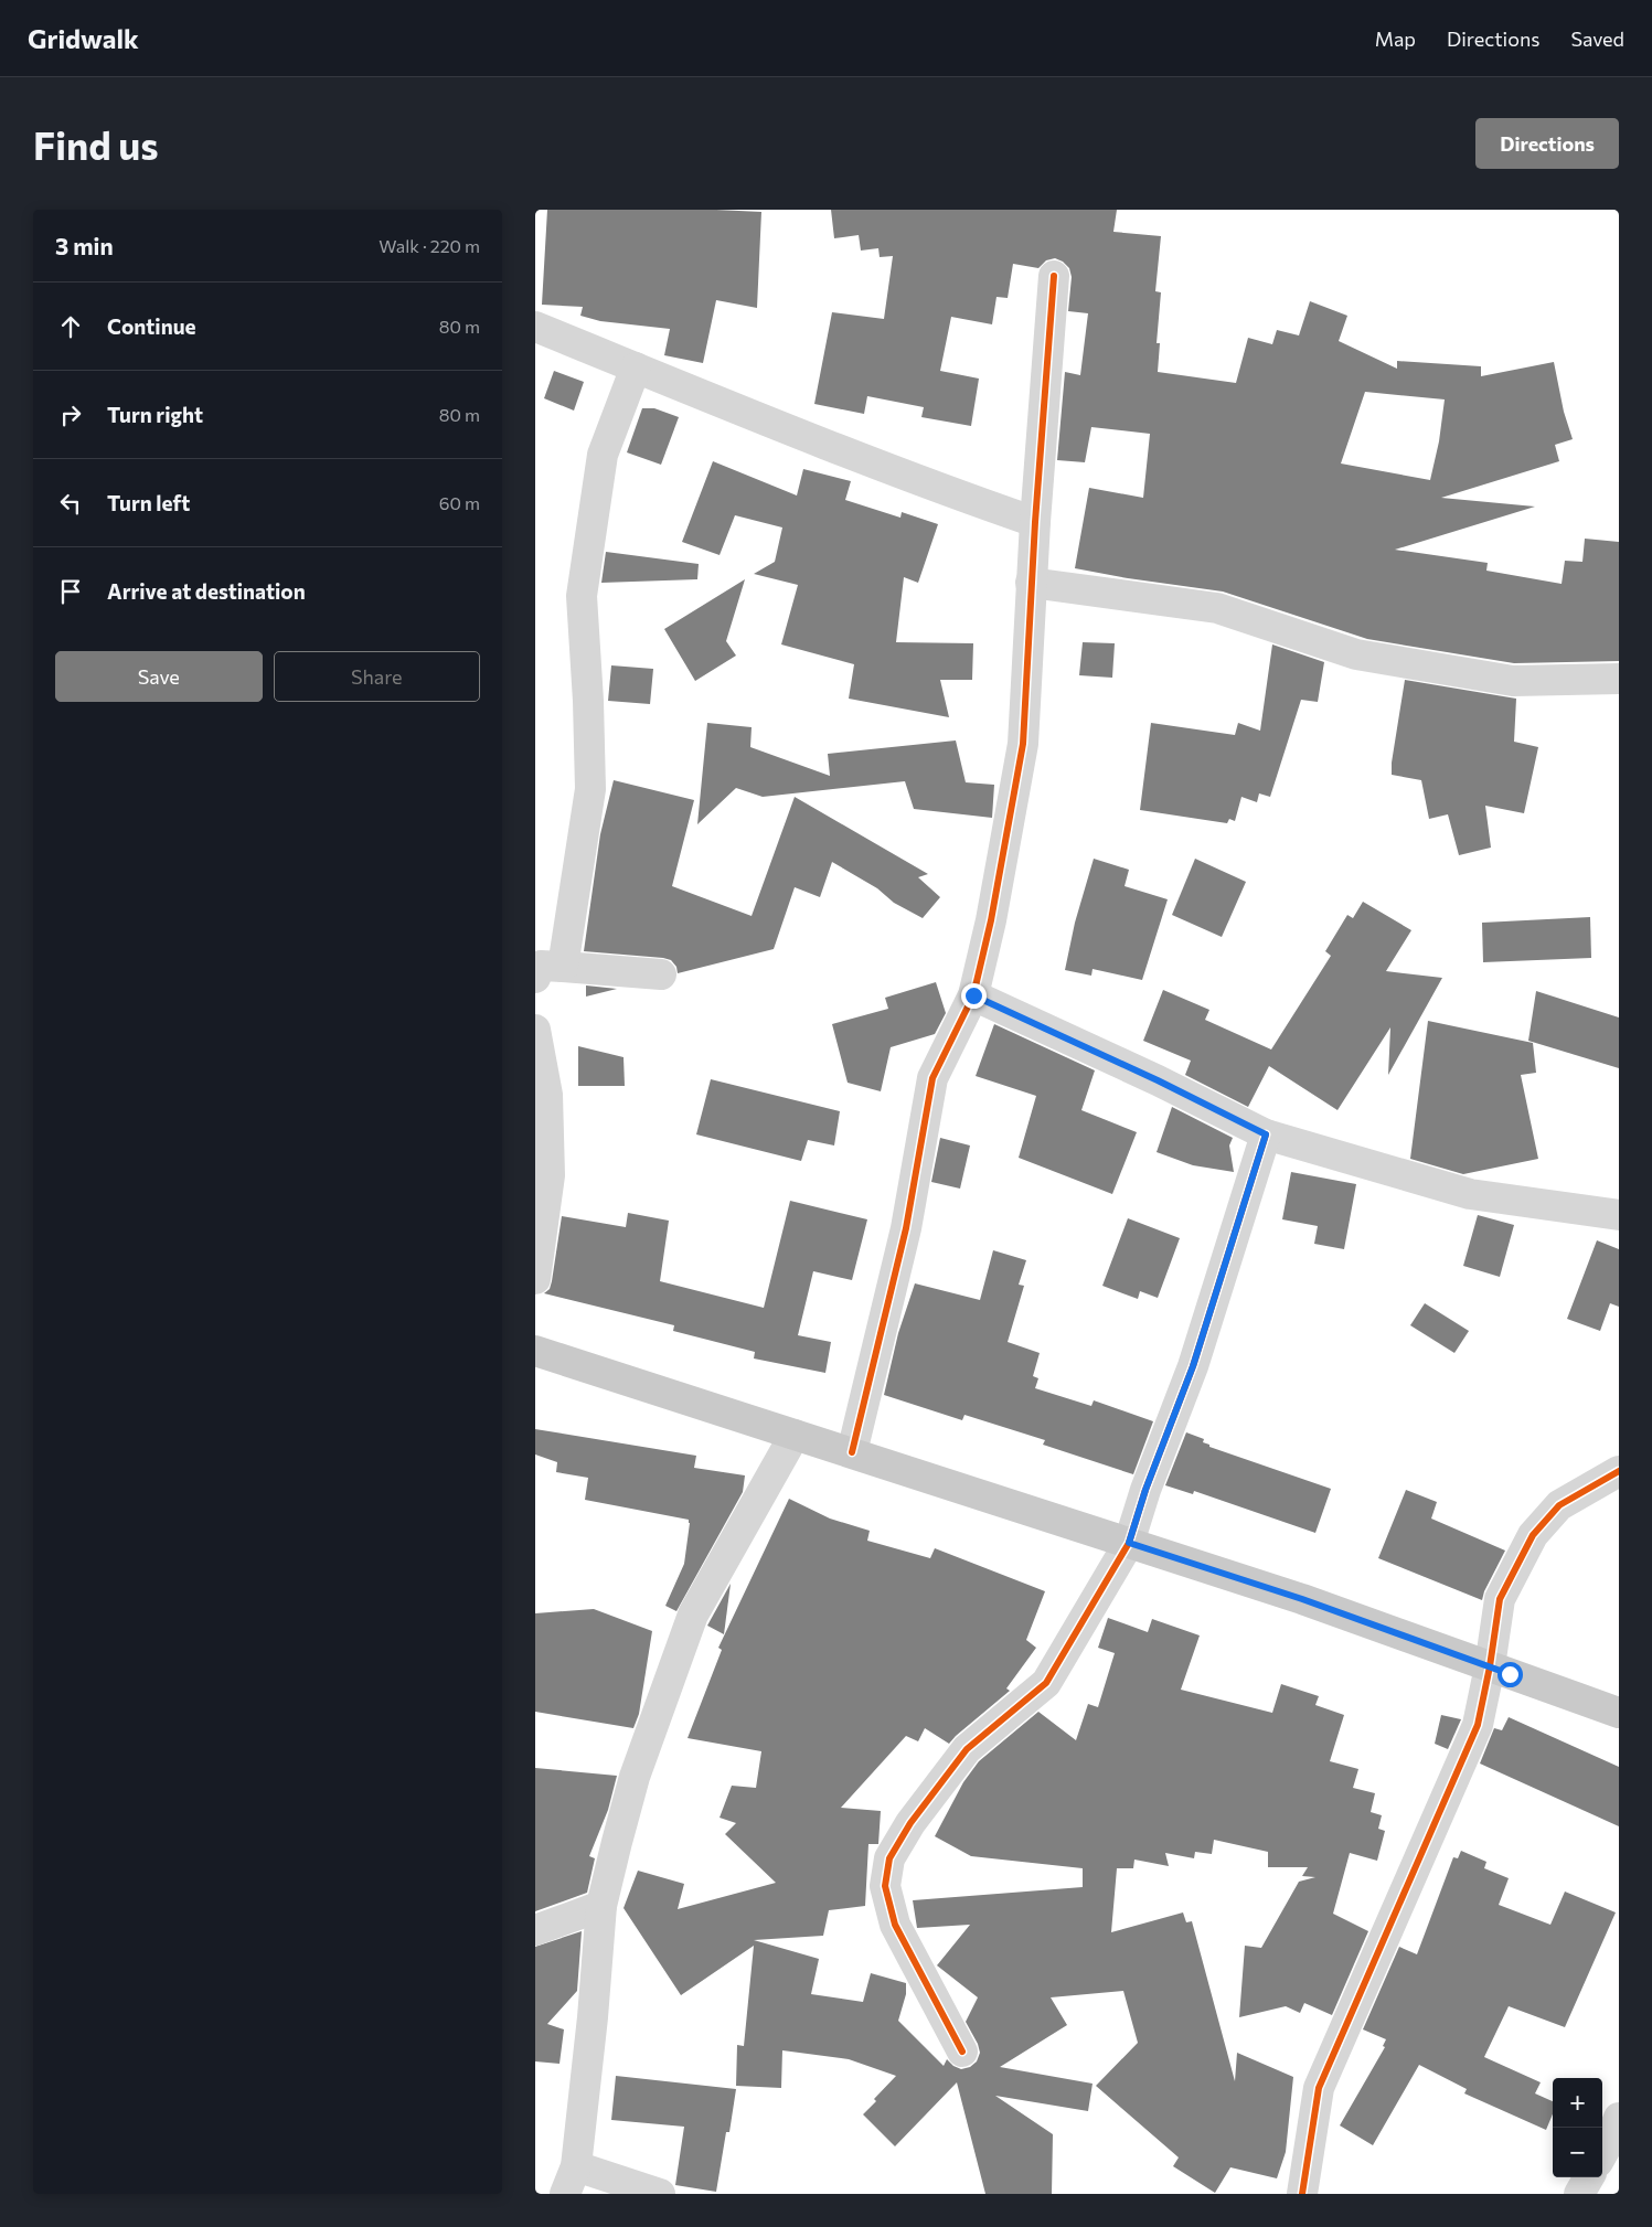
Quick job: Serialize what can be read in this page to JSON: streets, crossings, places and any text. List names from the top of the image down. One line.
{"page":{"header":"Gridwalk","nav":["Map","Directions","Saved"],"buttons":["Directions",["Save","Share"]],"title":"Find us","heading":["3 min","Walk · 220 m"],"list":[["Continue","80 m"],["Turn right","80 m"],["Turn left","60 m"],"Arrive at destination"],"map_buttons":["+","−"]}}
